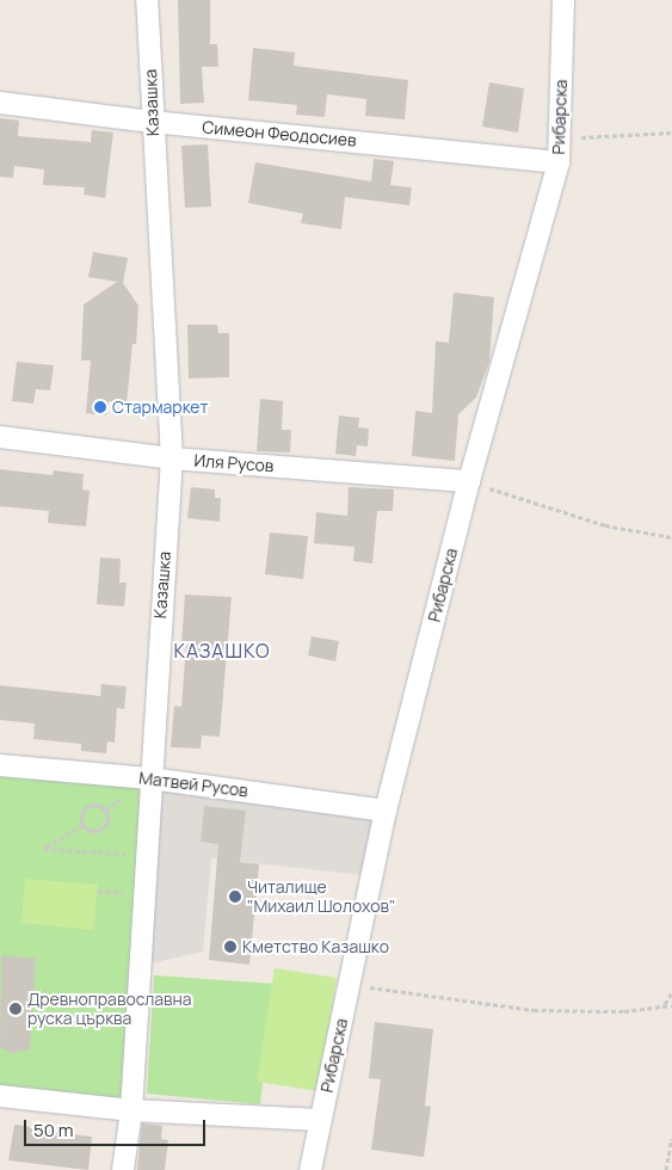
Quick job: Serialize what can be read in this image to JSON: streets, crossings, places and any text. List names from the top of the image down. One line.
{"streets":{"street":["Казашка","Рибарска","Симеон Феодосиев","Иля Русов","Матвей Русов"]},"crossings":[["Казашка","Симеон Феодосиев"],["Казашка","Иля Русов"],["Казашка","Матвей Русов"],["Рибарска","Симеон Феодосиев"],["Рибарска","Иля Русов"],["Рибарска","Матвей Русов"]],"districts":["КАЗАШКО"],"places":["Стармаркет","Читалище \"Михаил Шолохов\"","Кметство Казашко","Древноправославна руска църква"],"scale_bar":"50 m"}
